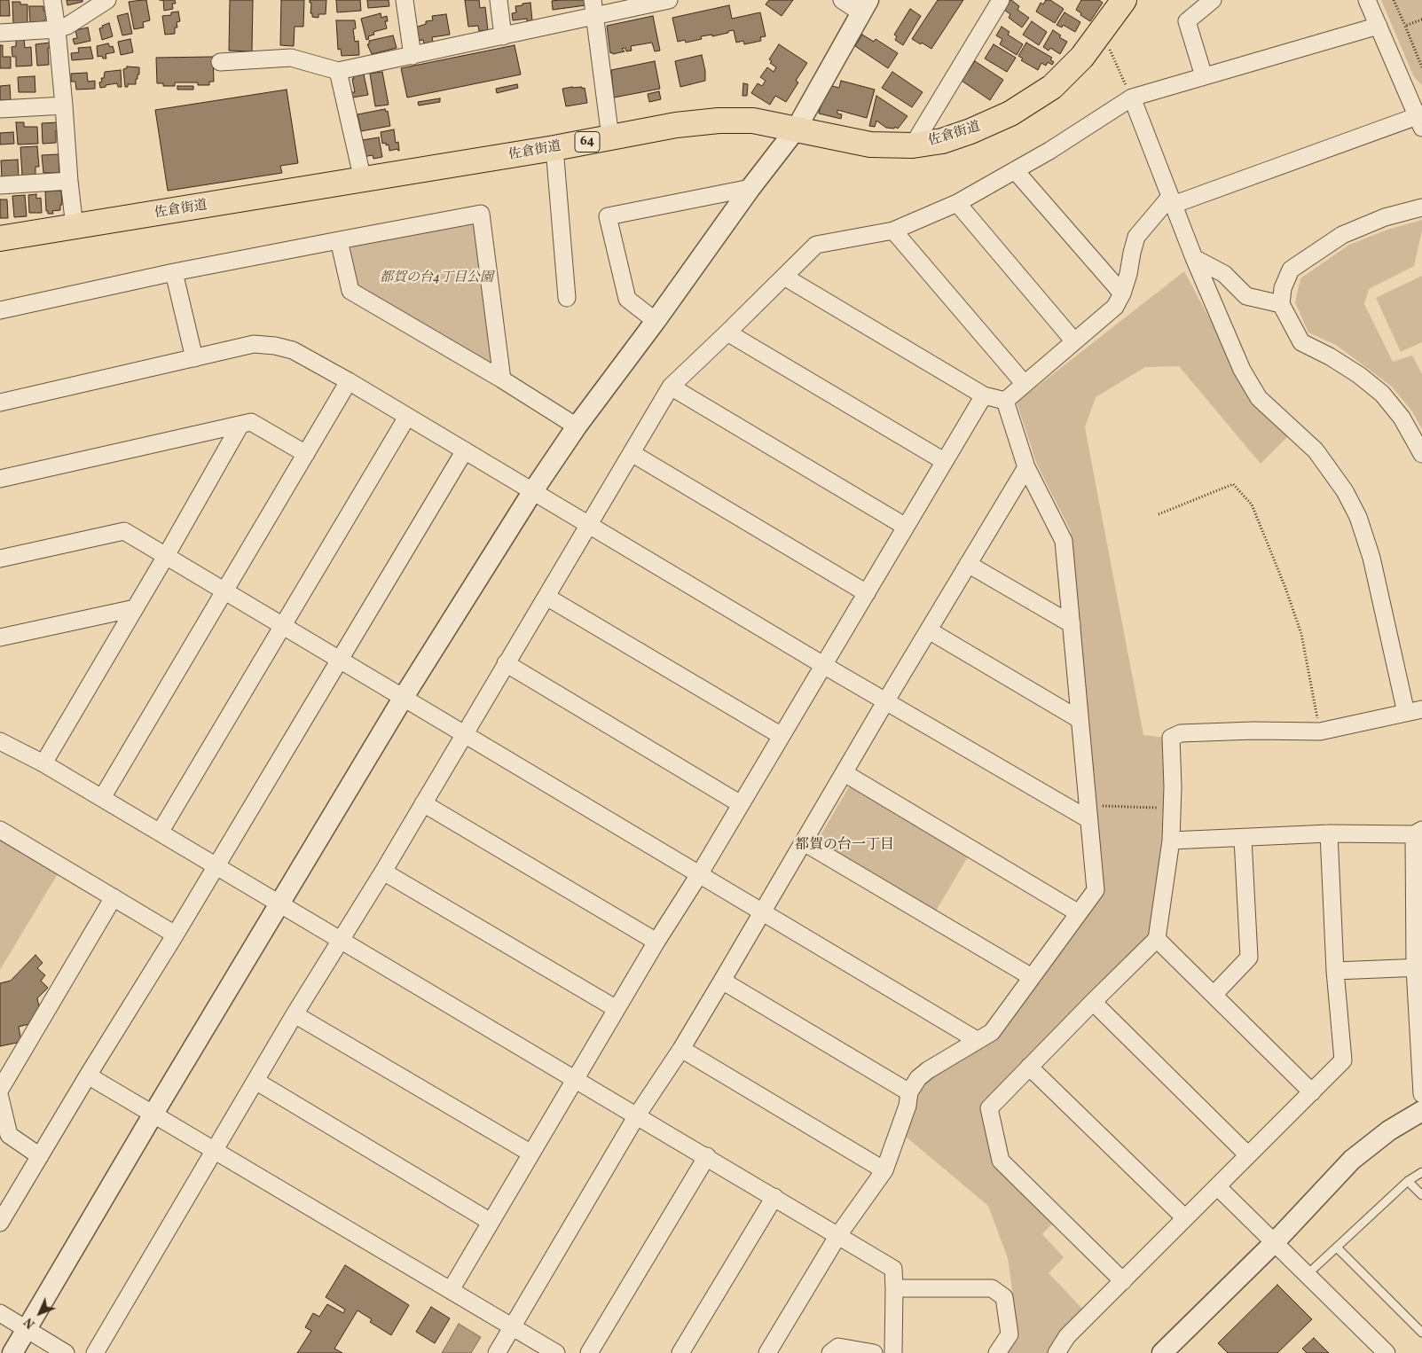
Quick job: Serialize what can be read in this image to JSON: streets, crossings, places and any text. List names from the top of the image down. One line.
{"streets":{"main road":["佐倉街道","64"]},"districts":["都賀の台一丁目"],"parks":["都賀の台4丁目公園"],"north":"bottom left"}
